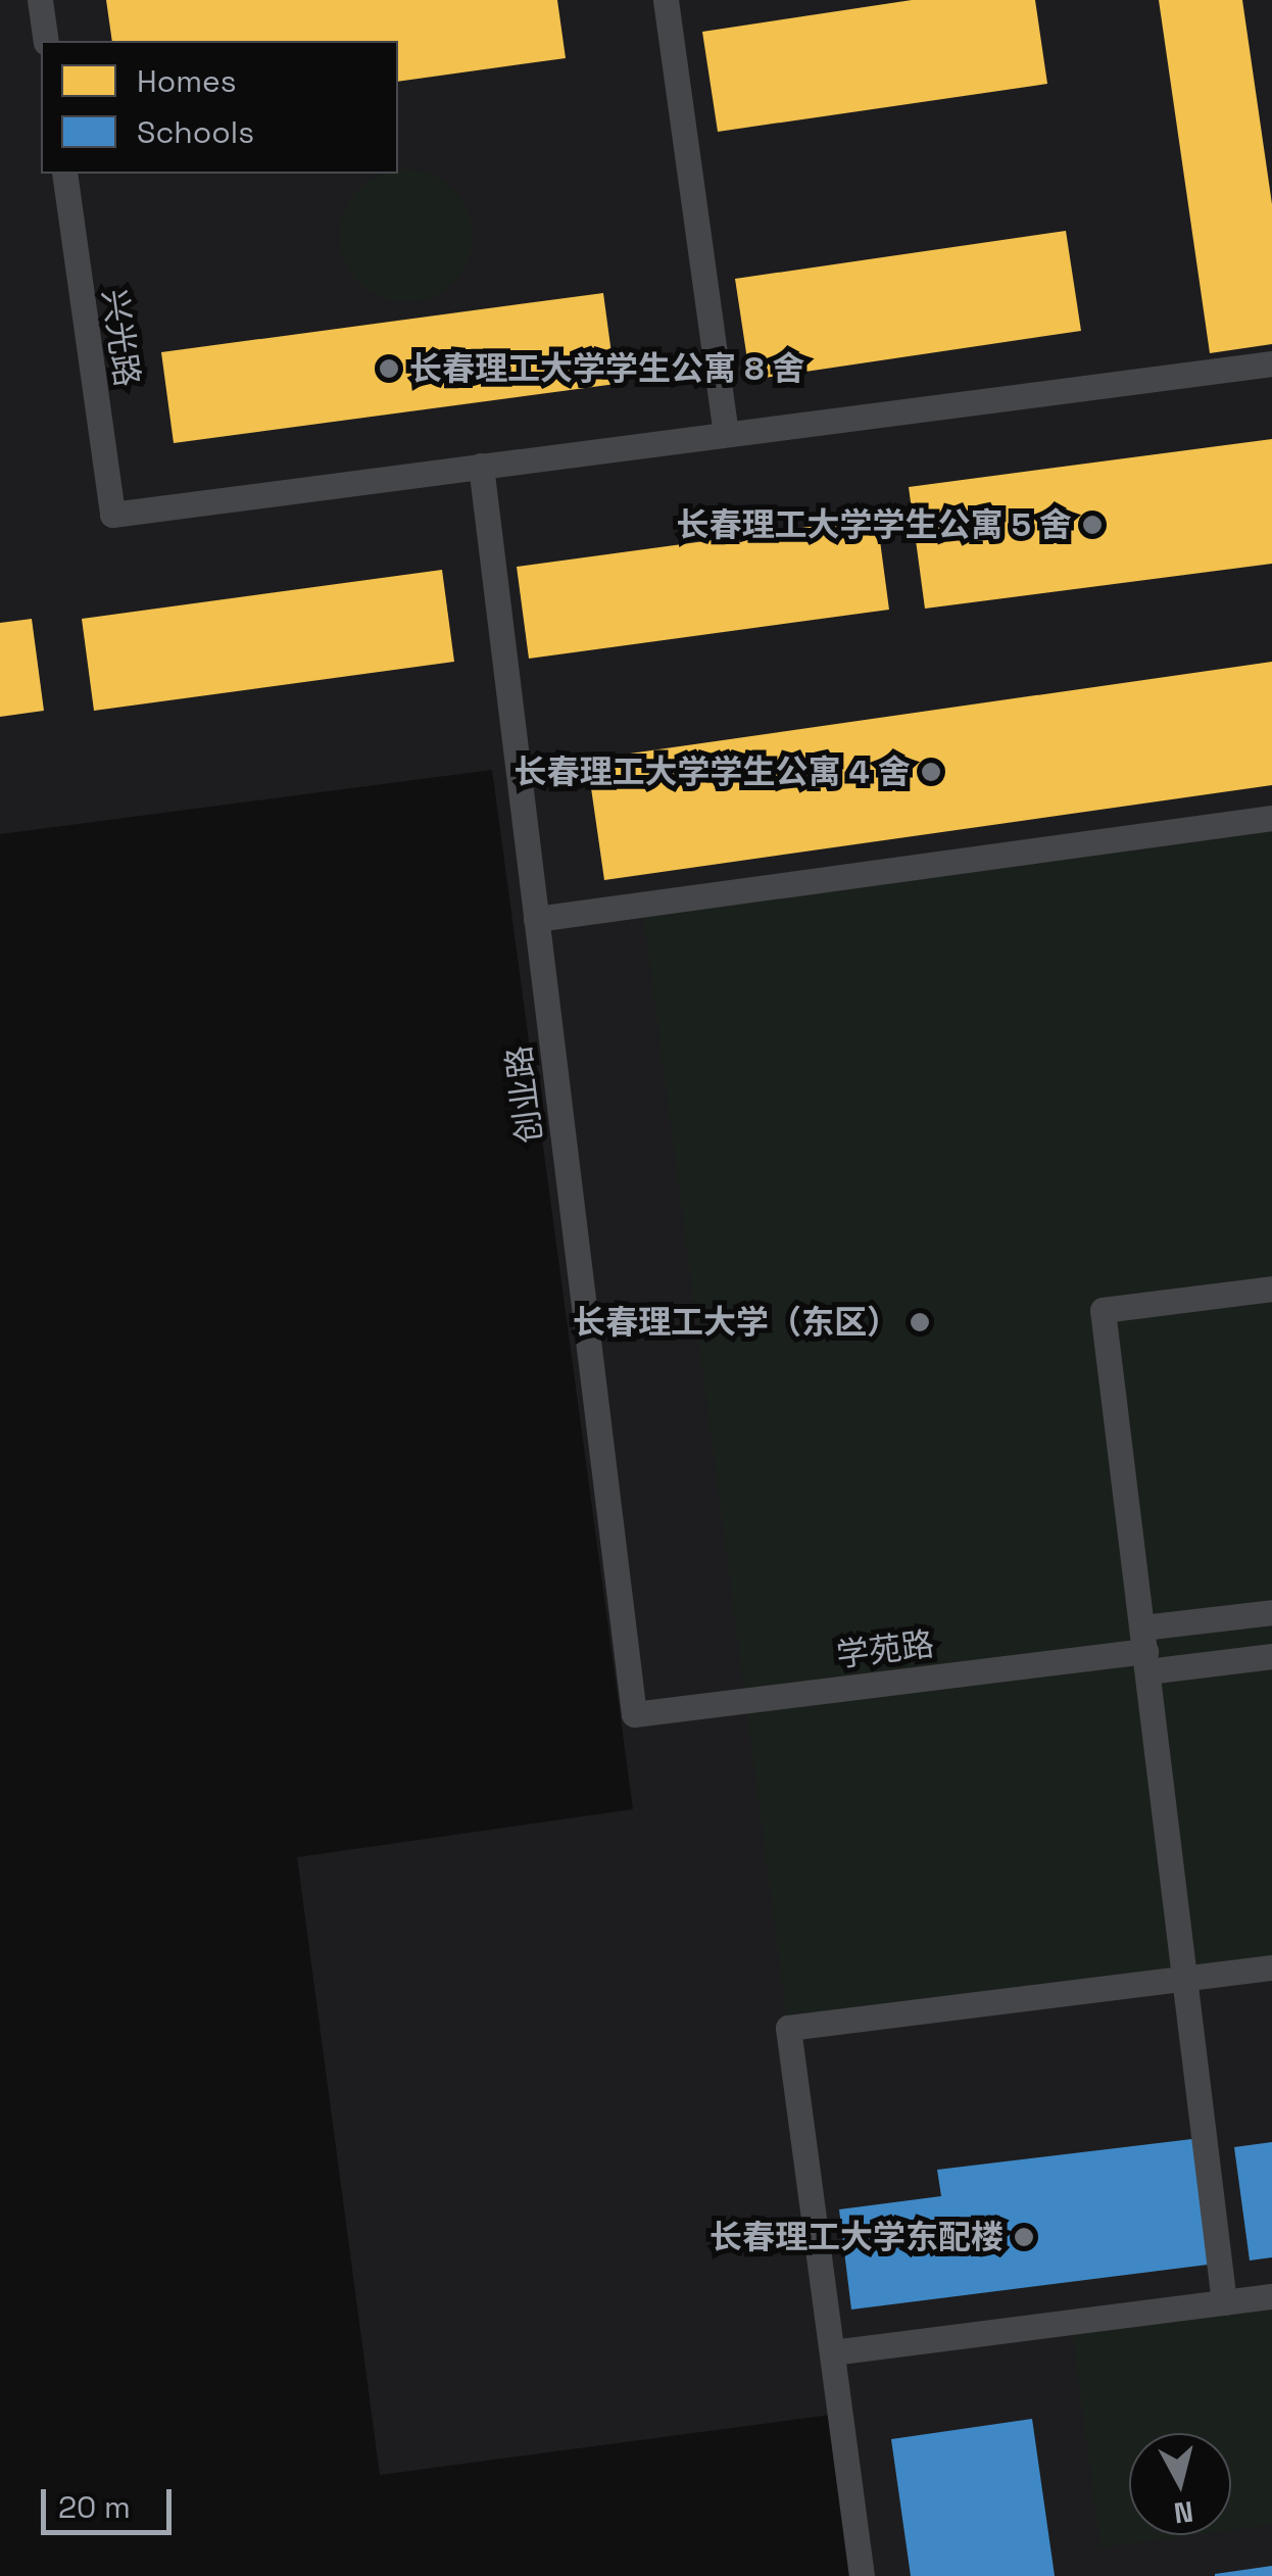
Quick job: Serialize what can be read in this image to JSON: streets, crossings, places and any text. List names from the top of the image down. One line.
{"streets":{"lane":["兴光路","创业路","学苑路"]},"crossings":[["兴光路","创业路"],["创业路","学苑路"]],"places":["长春理工大学学生公寓 8 舍","长春理工大学学生公寓 5 舍","长春理工大学学生公寓 4 舍","长春理工大学（东区）","长春理工大学东配楼"],"legend":["Homes","Schools"],"scale_bar":"20 m","north":"bottom"}
